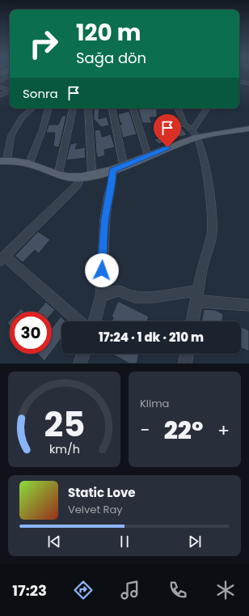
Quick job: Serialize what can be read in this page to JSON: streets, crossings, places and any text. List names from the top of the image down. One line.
{"page":{"turn":["120 m","Sağa dön"],"then":"Sonra","limit":"30","trip":"17:24 · 1 dk · 210 m","tile":"Klima","heat":["−","22°","+"],"song":["Static Love","Velvet Ray"],"tabs":"17:23","gauge":["25","km/h"]}}
